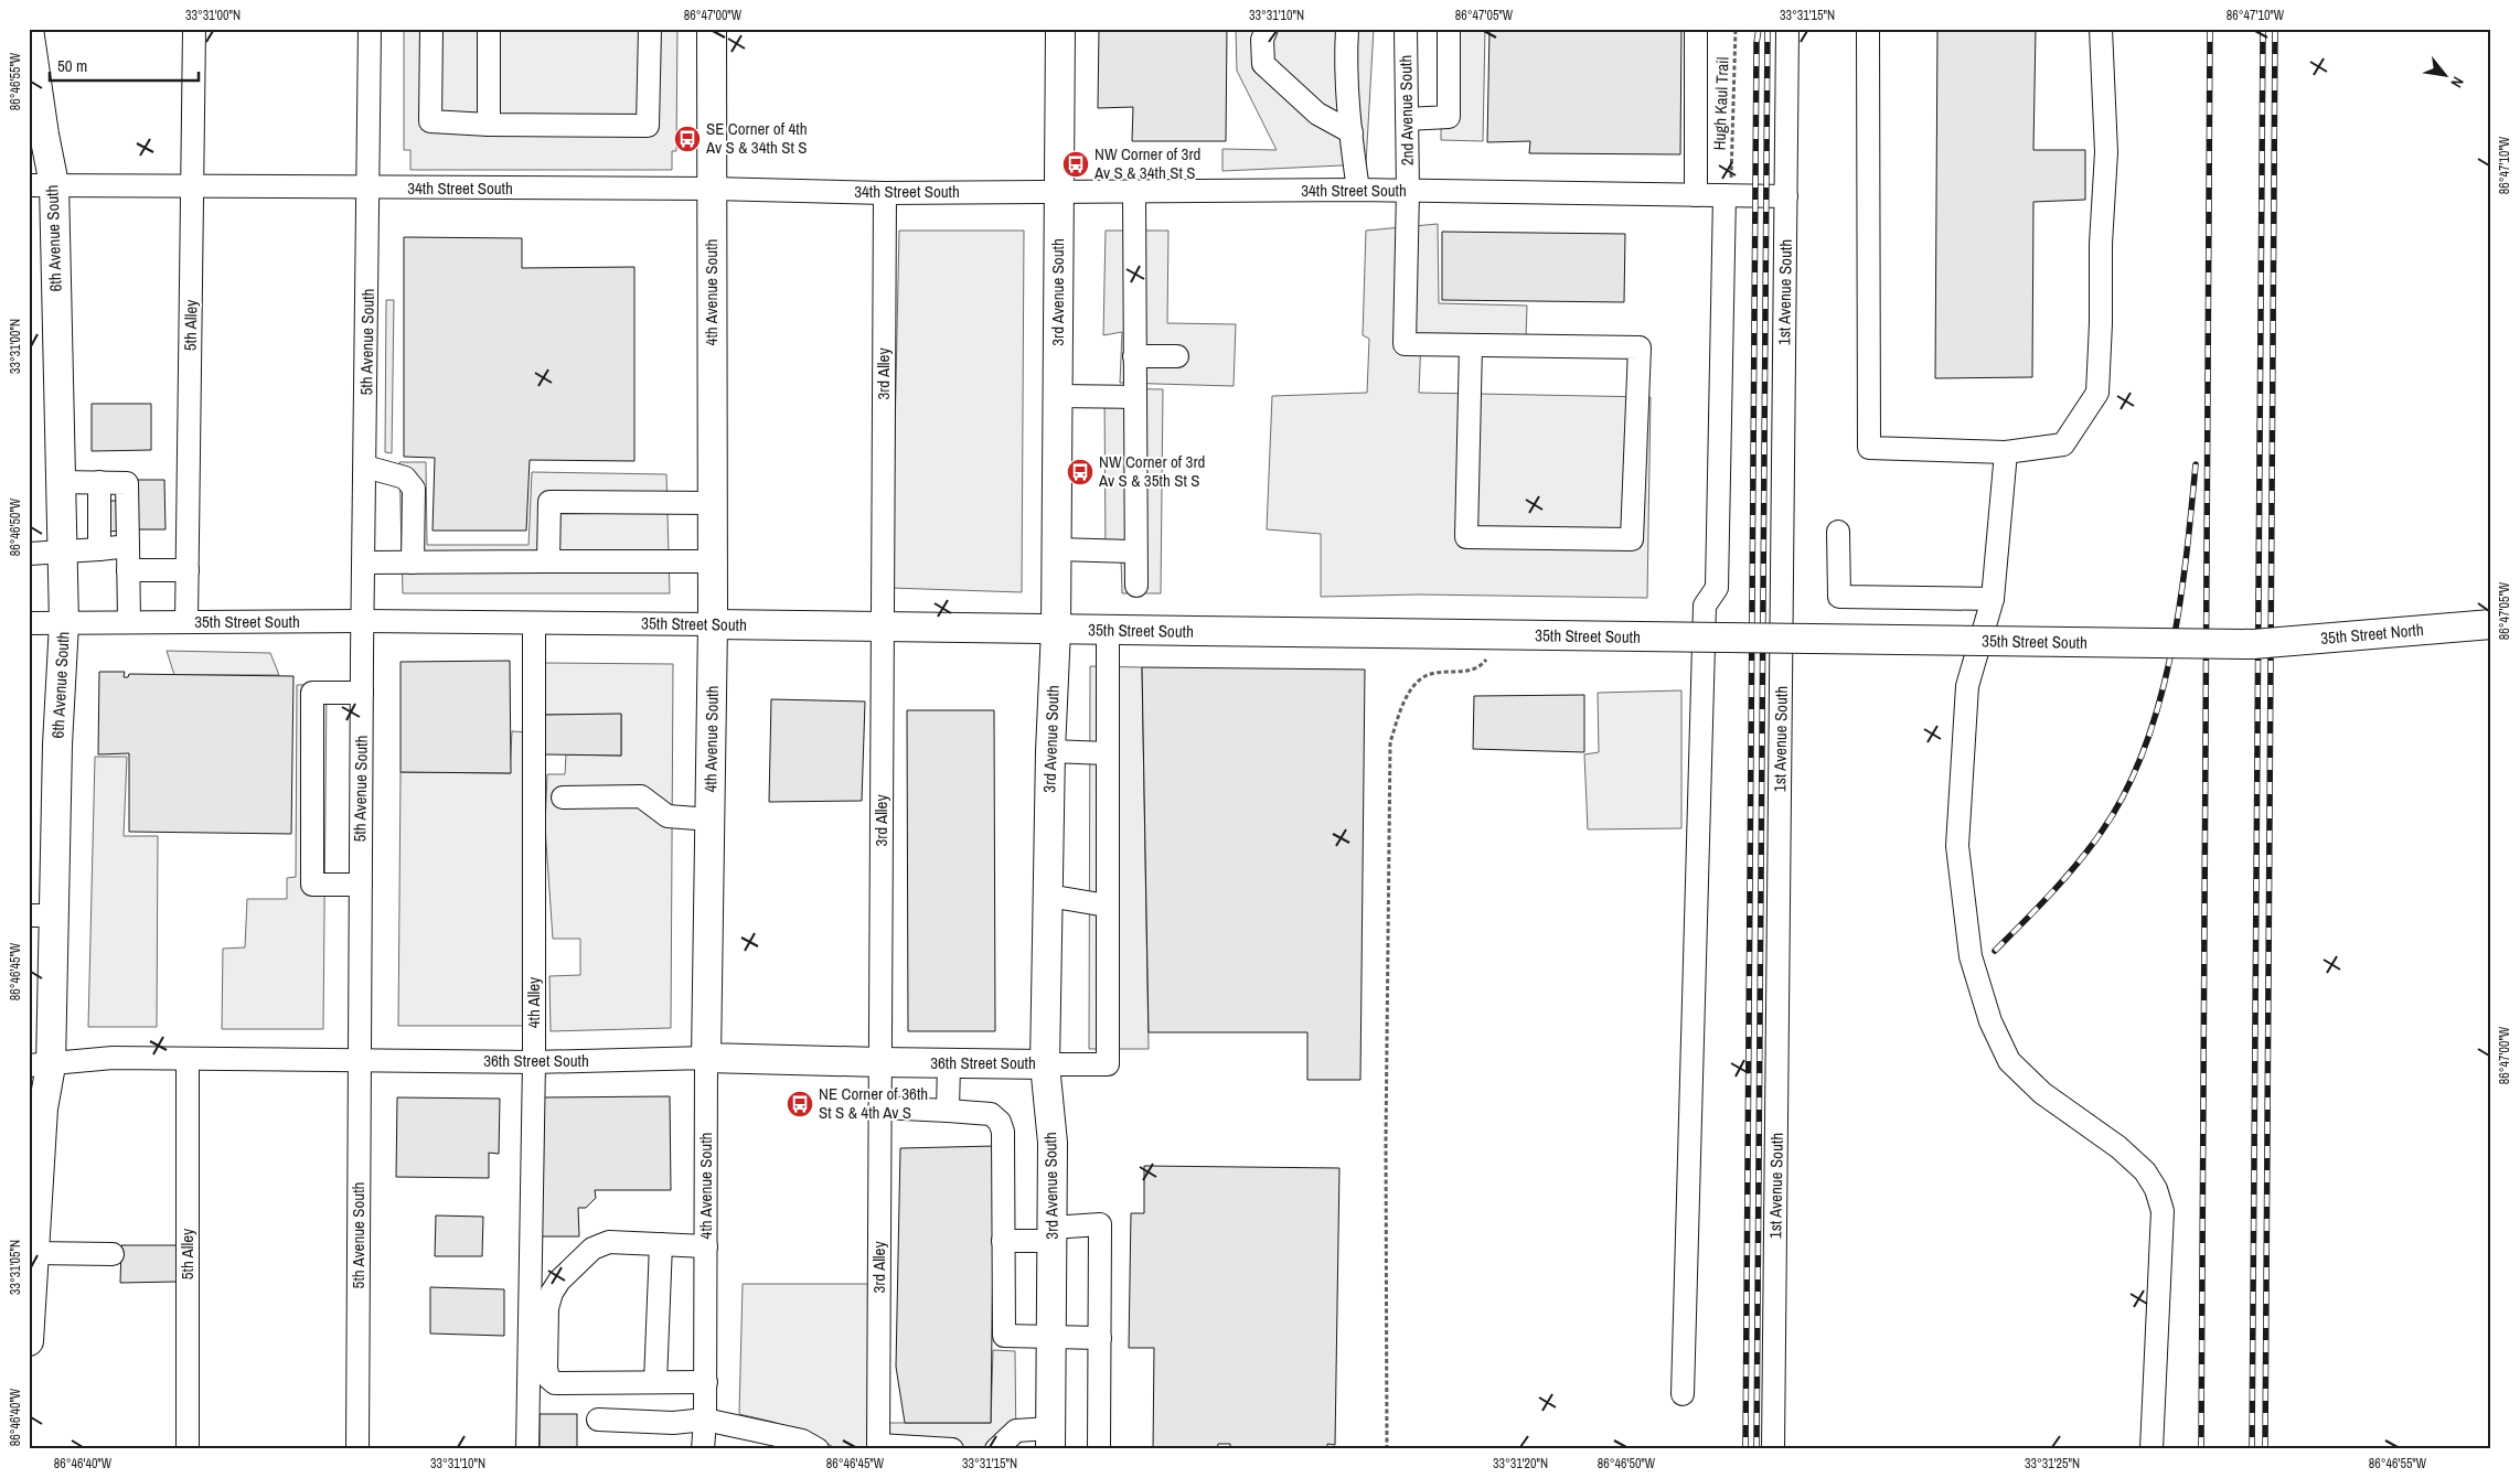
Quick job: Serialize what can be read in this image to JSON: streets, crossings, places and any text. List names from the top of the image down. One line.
{"streets":{"main road":["6th Avenue South","4th Avenue South","3rd Avenue South","35th Street South","35th Street North","36th Street South"],"street":["2nd Avenue South","34th Street South","1st Avenue South","5th Alley","5th Avenue South","3rd Alley","4th Alley"],"path":["Hugh Kaul Trail"]},"crossings":[["Hugh Kaul Trail","34th Street South"],["2nd Avenue South","34th Street South"],["34th Street South","6th Avenue South"],["34th Street South","4th Avenue South"],["34th Street South","3rd Avenue South"],["34th Street South","1st Avenue South"],["34th Street South","5th Alley"],["34th Street South","5th Avenue South"],["34th Street South","3rd Alley"],["6th Avenue South","35th Street South"],["6th Avenue South","36th Street South"],["4th Avenue South","35th Street South"],["4th Avenue South","36th Street South"],["3rd Avenue South","35th Street South"],["3rd Avenue South","36th Street South"],["5th Alley","35th Street South"],["5th Alley","36th Street South"],["5th Avenue South","35th Street South"],["5th Avenue South","36th Street South"],["3rd Alley","35th Street South"],["3rd Alley","36th Street South"],["35th Street South","35th Street North"],["35th Street South","4th Alley"],["4th Alley","36th Street South"]],"places":{"bus stop":["SE Corner of 4th Av S & 34th St S","NW Corner of 3rd Av S & 34th St S","NW Corner of 3rd Av S & 35th St S","NE Corner of 36th St S & 4th Av S"]},"scale_bar":"50 m","north":"bottom right","coordinates":["33°31'00\"N","86°47'00\"W","33°31'10\"N","86°47'05\"W","33°31'15\"N","86°47'10\"W","86°46'55\"W","86°46'50\"W","86°46'45\"W","33°31'05\"N","86°46'40\"W","33°31'20\"N","33°31'25\"N"]}
